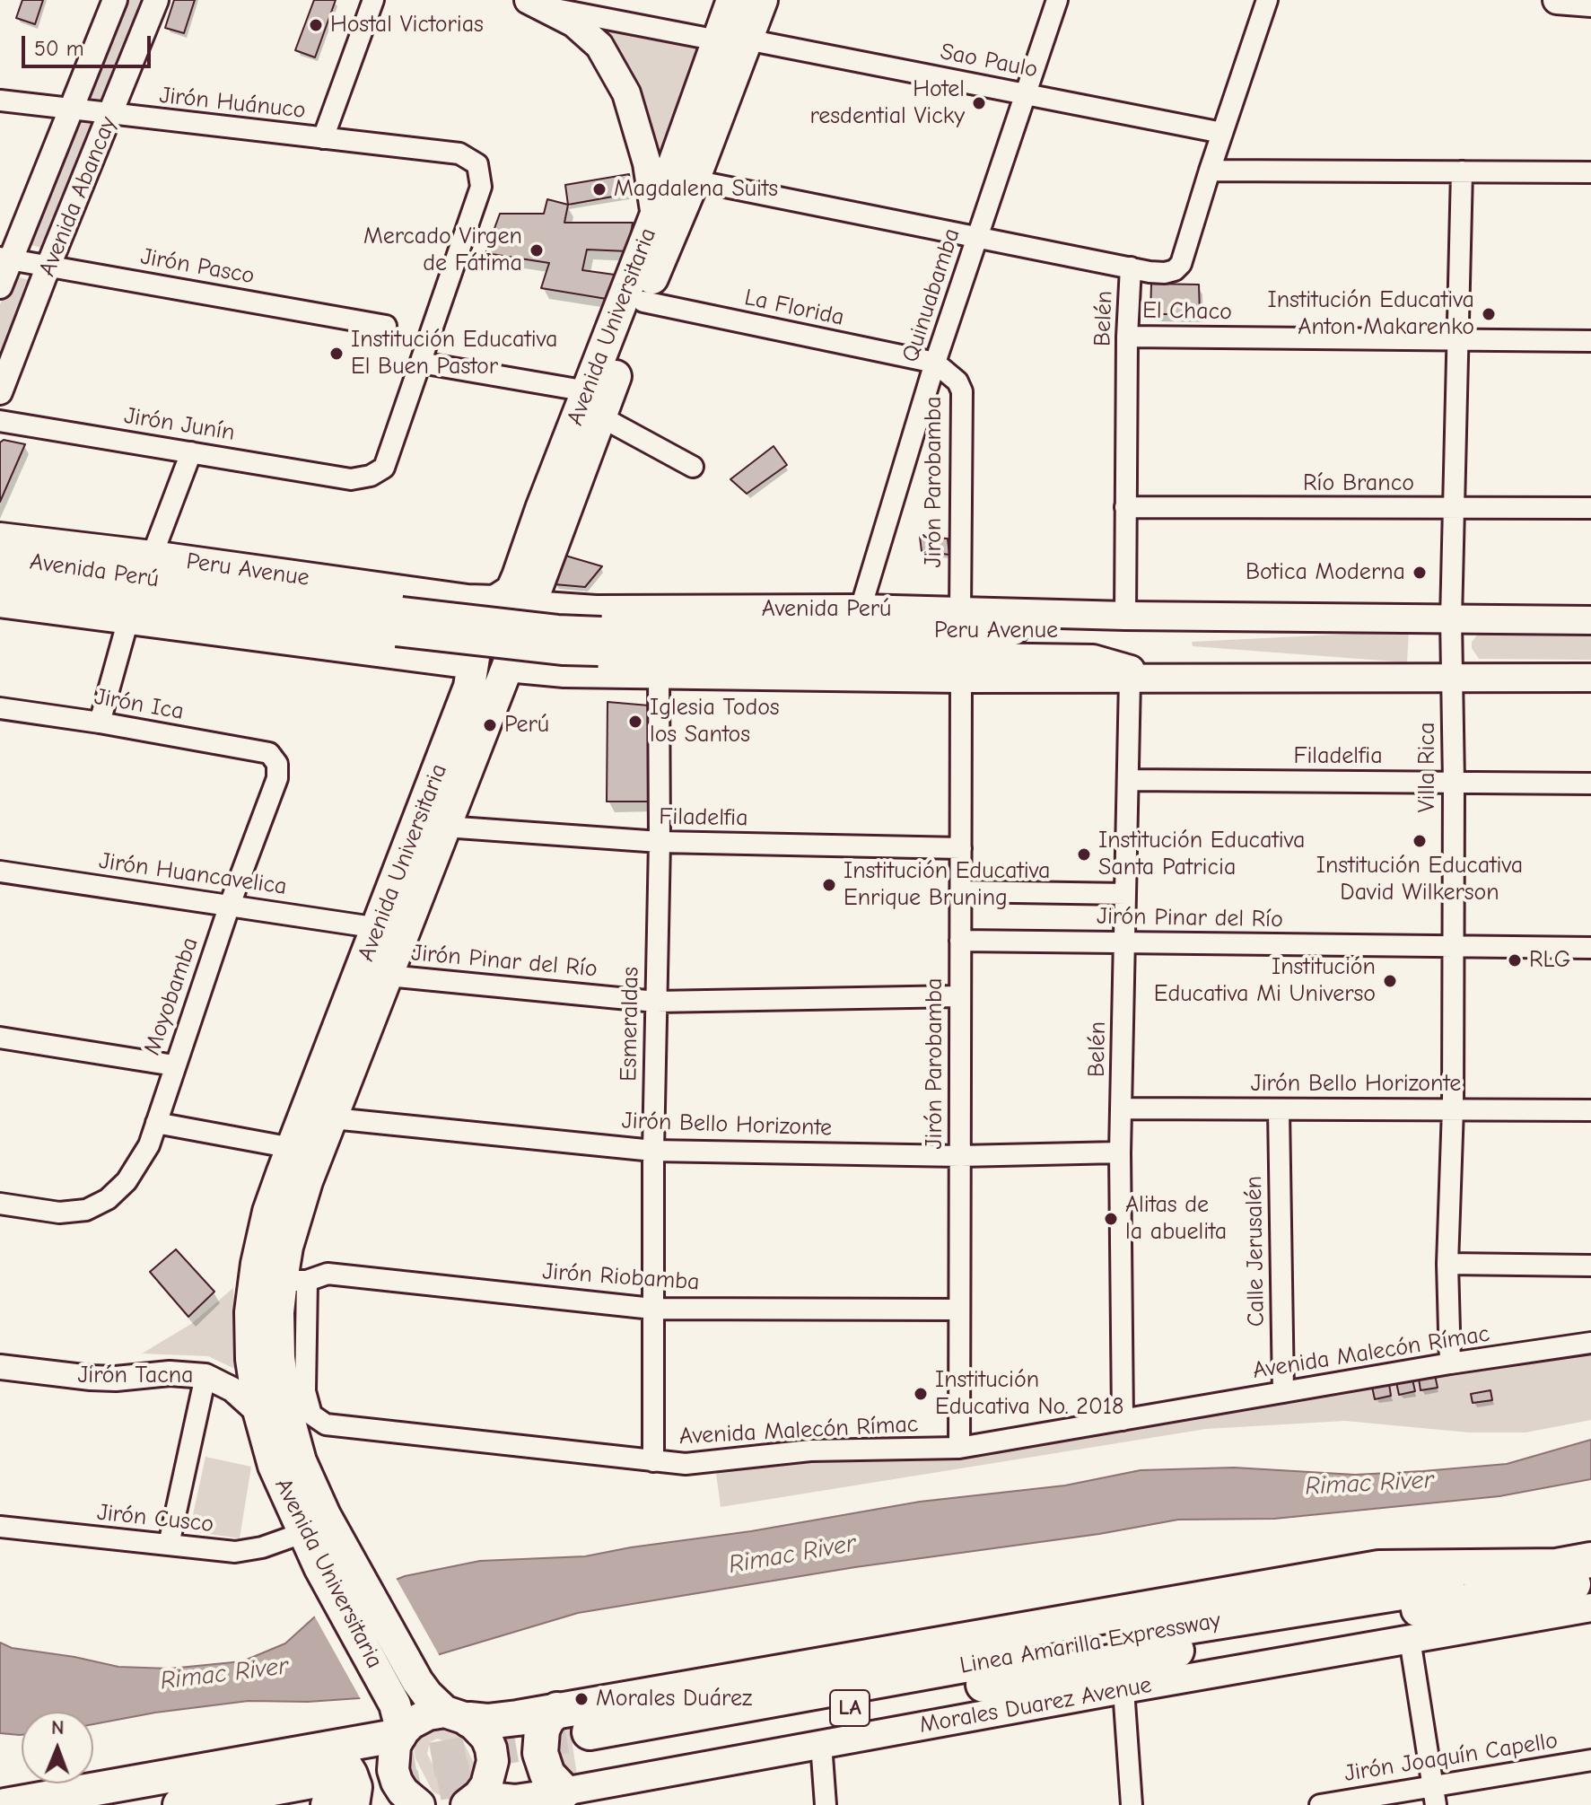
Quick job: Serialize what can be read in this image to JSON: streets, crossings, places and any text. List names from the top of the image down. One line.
{"streets":{"highway":["Linea Amarilla Expressway","LA"],"main road":["Avenida Universitaria","Peru Avenue","Avenida Perú","Morales Duarez Avenue"],"street":["Sao Paulo","Jirón Huánuco","Avenida Abancay","Jirón Pasco","Quinuabamba","La Florida","El Chaco","Belén","Jirón Junín","Jirón Parobamba","Río Branco","Jirón Ica","Filadelfia","Villa Rica","Jirón Huancavelica","Jirón Pinar del Río","Moyobamba","Esmeraldas","Jirón Bello Horizonte","Calle Jerusalén","Jirón Riobamba","Avenida Malecón Rímac","Jirón Tacna","Jirón Cusco","Jirón Joaquín Capello"]},"crossings":[["Sao Paulo","Quinuabamba"],["Sao Paulo","Belén"],["Sao Paulo","Avenida Universitaria"],["Jirón Huánuco","Avenida Abancay"],["Jirón Huánuco","Jirón Junín"],["Avenida Abancay","Jirón Pasco"],["Quinuabamba","La Florida"],["Quinuabamba","El Chaco"],["Quinuabamba","Jirón Parobamba"],["Quinuabamba","Avenida Perú"],["La Florida","Avenida Universitaria"],["La Florida","Jirón Parobamba"],["El Chaco","Belén"],["El Chaco","Avenida Universitaria"],["El Chaco","Villa Rica"],["Belén","Río Branco"],["Belén","Avenida Perú"],["Belén","Filadelfia"],["Belén","Jirón Pinar del Río"],["Belén","Jirón Bello Horizonte"],["Belén","Avenida Malecón Rímac"],["Avenida Universitaria","Peru Avenue"],["Avenida Universitaria","Avenida Perú"],["Avenida Universitaria","Filadelfia"],["Avenida Universitaria","Jirón Huancavelica"],["Avenida Universitaria","Jirón Pinar del Río"],["Avenida Universitaria","Jirón Bello Horizonte"],["Avenida Universitaria","Jirón Riobamba"],["Avenida Universitaria","Avenida Malecón Rímac"],["Avenida Universitaria","Jirón Tacna"],["Avenida Universitaria","Jirón Cusco"],["Avenida Universitaria","Morales Duarez Avenue"],["Jirón Parobamba","Avenida Perú"],["Jirón Parobamba","Filadelfia"],["Jirón Parobamba","Jirón Pinar del Río"],["Jirón Parobamba","Jirón Bello Horizonte"],["Jirón Parobamba","Jirón Riobamba"],["Jirón Parobamba","Avenida Malecón Rímac"],["Río Branco","Villa Rica"],["Peru Avenue","Avenida Perú"],["Peru Avenue","Villa Rica"],["Jirón Ica","Moyobamba"],["Filadelfia","Villa Rica"],["Filadelfia","Esmeraldas"],["Villa Rica","Jirón Pinar del Río"],["Villa Rica","Jirón Bello Horizonte"],["Villa Rica","Avenida Malecón Rímac"],["Jirón Huancavelica","Moyobamba"],["Jirón Pinar del Río","Esmeraldas"],["Esmeraldas","Jirón Bello Horizonte"],["Esmeraldas","Jirón Riobamba"],["Esmeraldas","Avenida Malecón Rímac"],["Jirón Bello Horizonte","Calle Jerusalén"],["Calle Jerusalén","Avenida Malecón Rímac"],["Jirón Riobamba","Avenida Malecón Rímac"]],"water":["Rimac River"],"places":["Hostal Victorias","Hotel resdential Vicky","Magdalena Suits","Mercado Virgen de Fátima","Institución Educativa Anton Makarenko","Institución Educativa El Buen Pastor","Botica Moderna","Iglesia Todos los Santos","Perú","Institución Educativa David Wilkerson","Institución Educativa Santa Patricia","Institución Educativa Enrique Bruning","RLG","Institución Educativa Mi Universo","Alitas de la abuelita","Institución Educativa No. 2018","Morales Duárez"],"scale_bar":"50 m","north":"top"}
